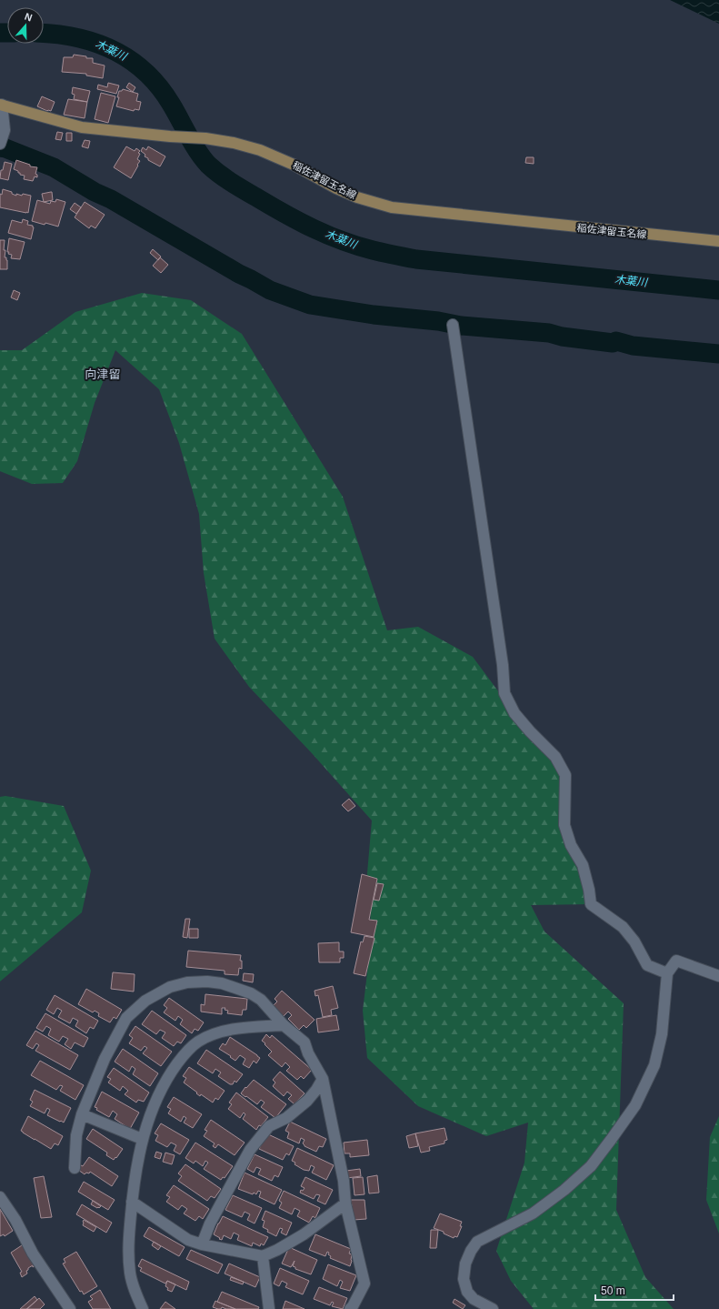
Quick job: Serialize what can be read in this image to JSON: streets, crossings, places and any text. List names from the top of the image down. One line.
{"streets":{"main road":["稲佐津留玉名線"]},"districts":["向津留"],"water":["木葉川"],"scale_bar":"50 m","north":"top"}
